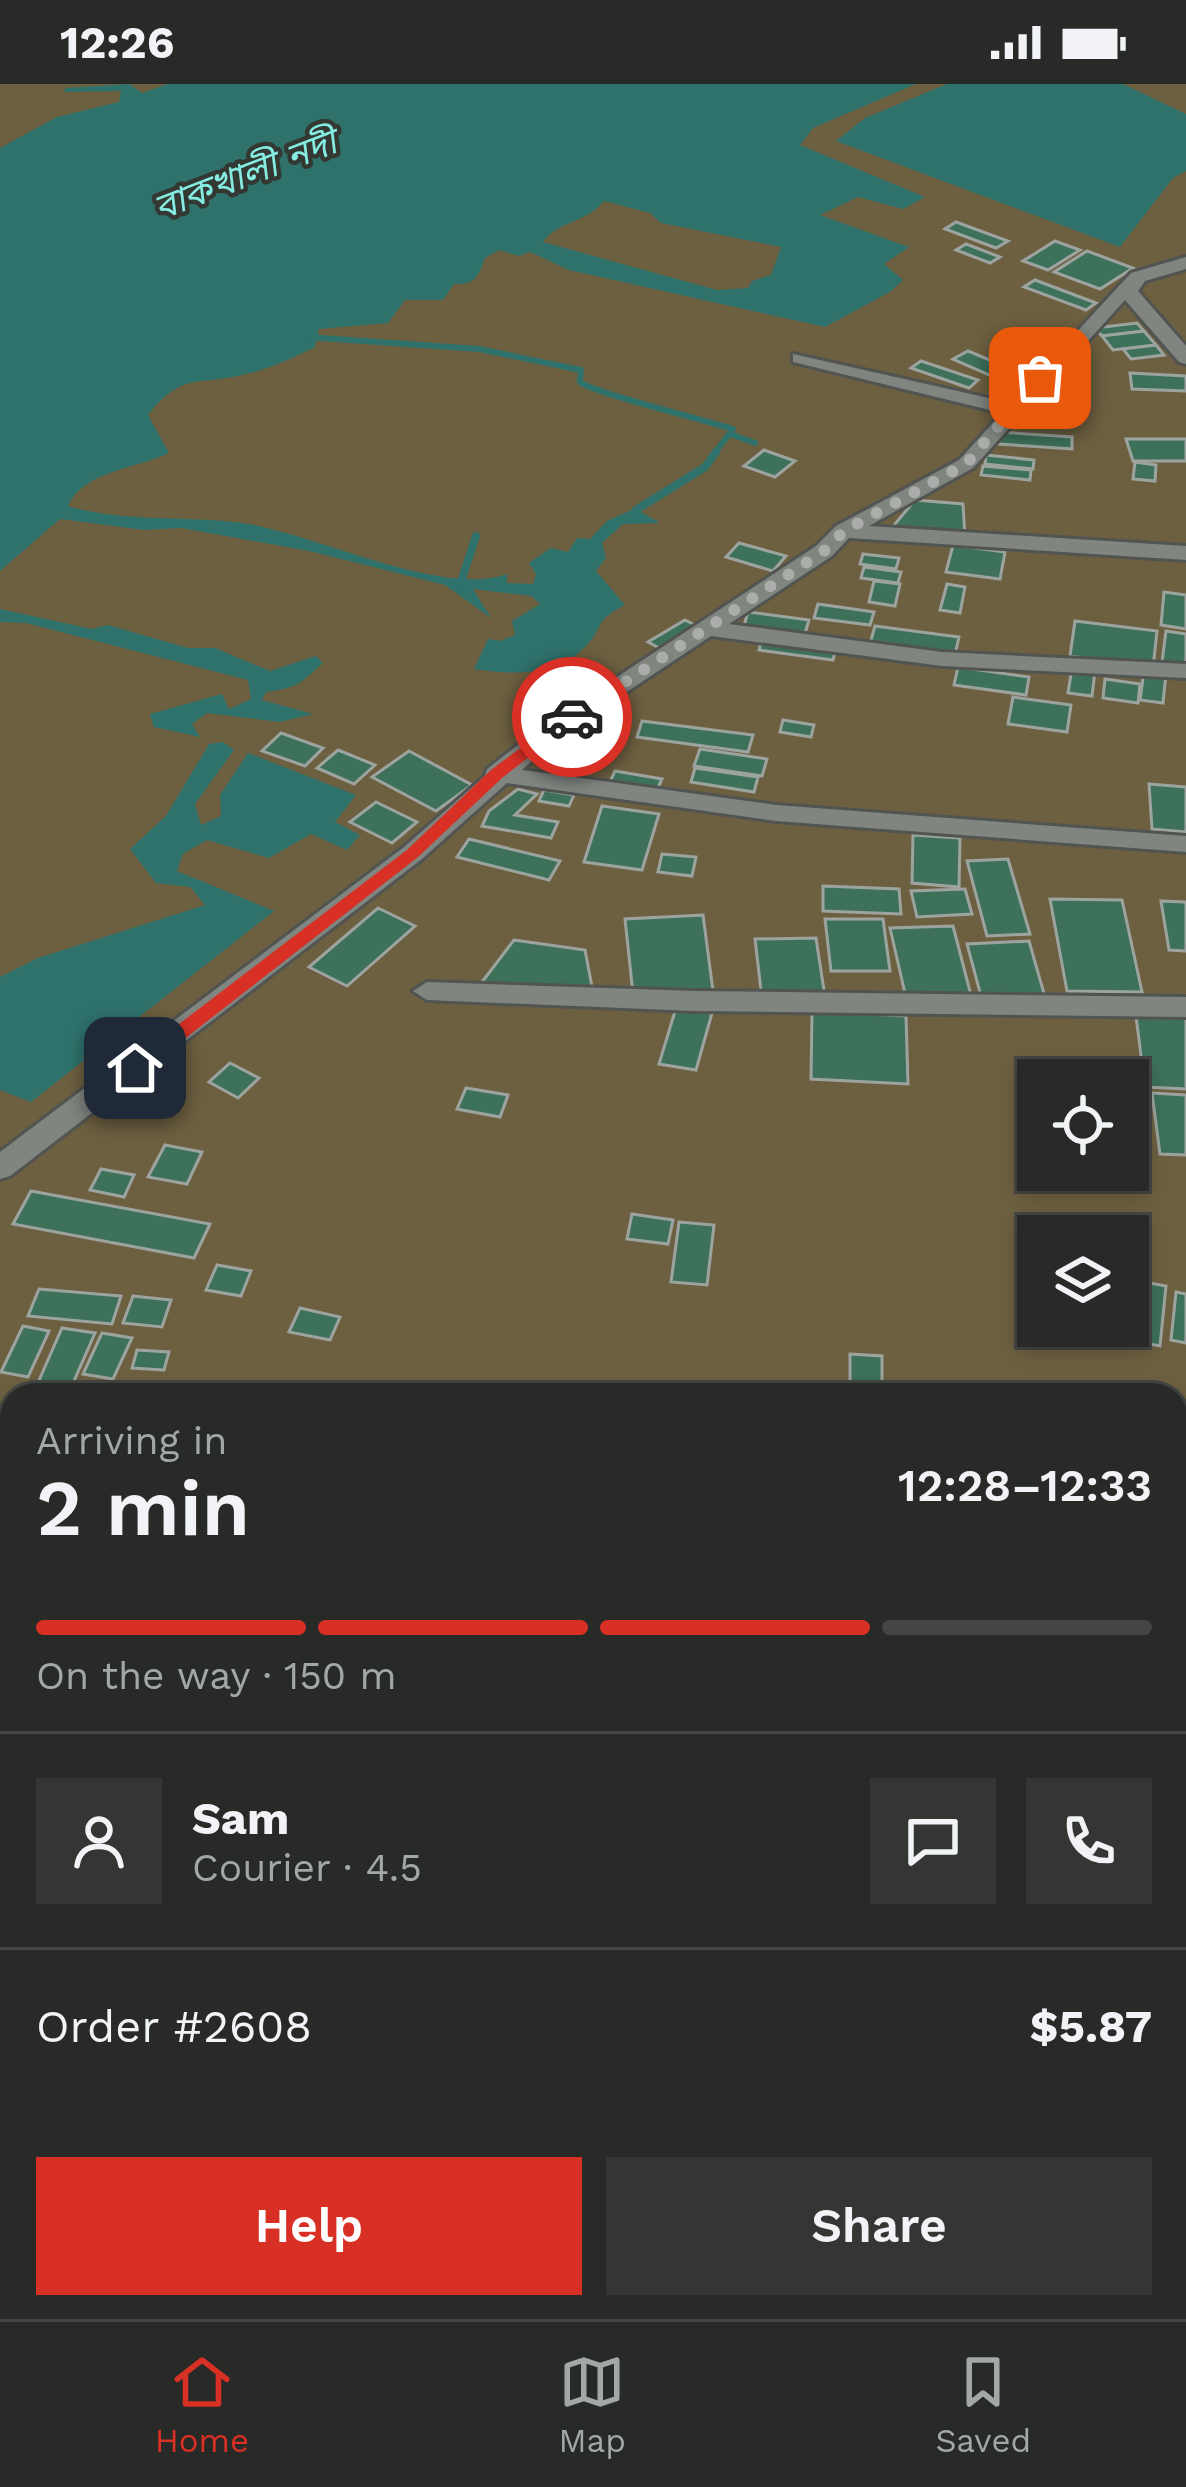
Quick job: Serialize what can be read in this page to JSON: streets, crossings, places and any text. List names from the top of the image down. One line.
{"water":["বাকখালী নদী"],"page":{"status":"12:26","heading":["2 min","Arriving in","12:28–12:33"],"panel":["Sam","Courier · 4.5","Order #2608","$5.87"],"bar":"On the way · 150 m","buttons":["Help","Share"],"tabs":["Home","Map","Saved"]}}
